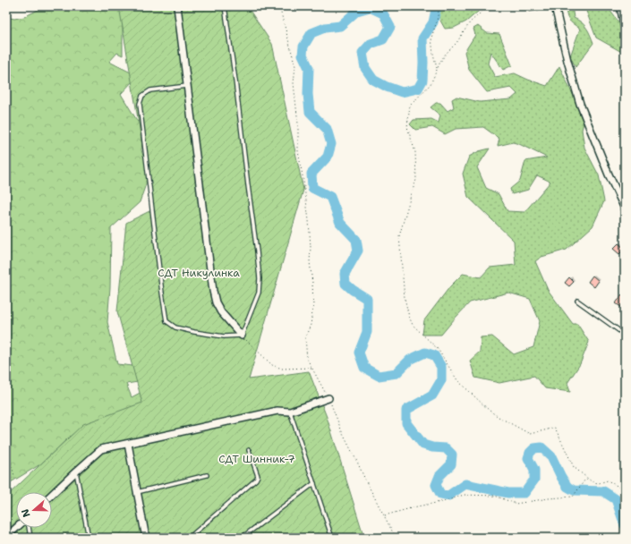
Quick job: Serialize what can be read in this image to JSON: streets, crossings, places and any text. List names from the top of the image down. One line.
{"parks":["СДТ Никулинка","СДТ Шинник-7"],"north":"left"}
